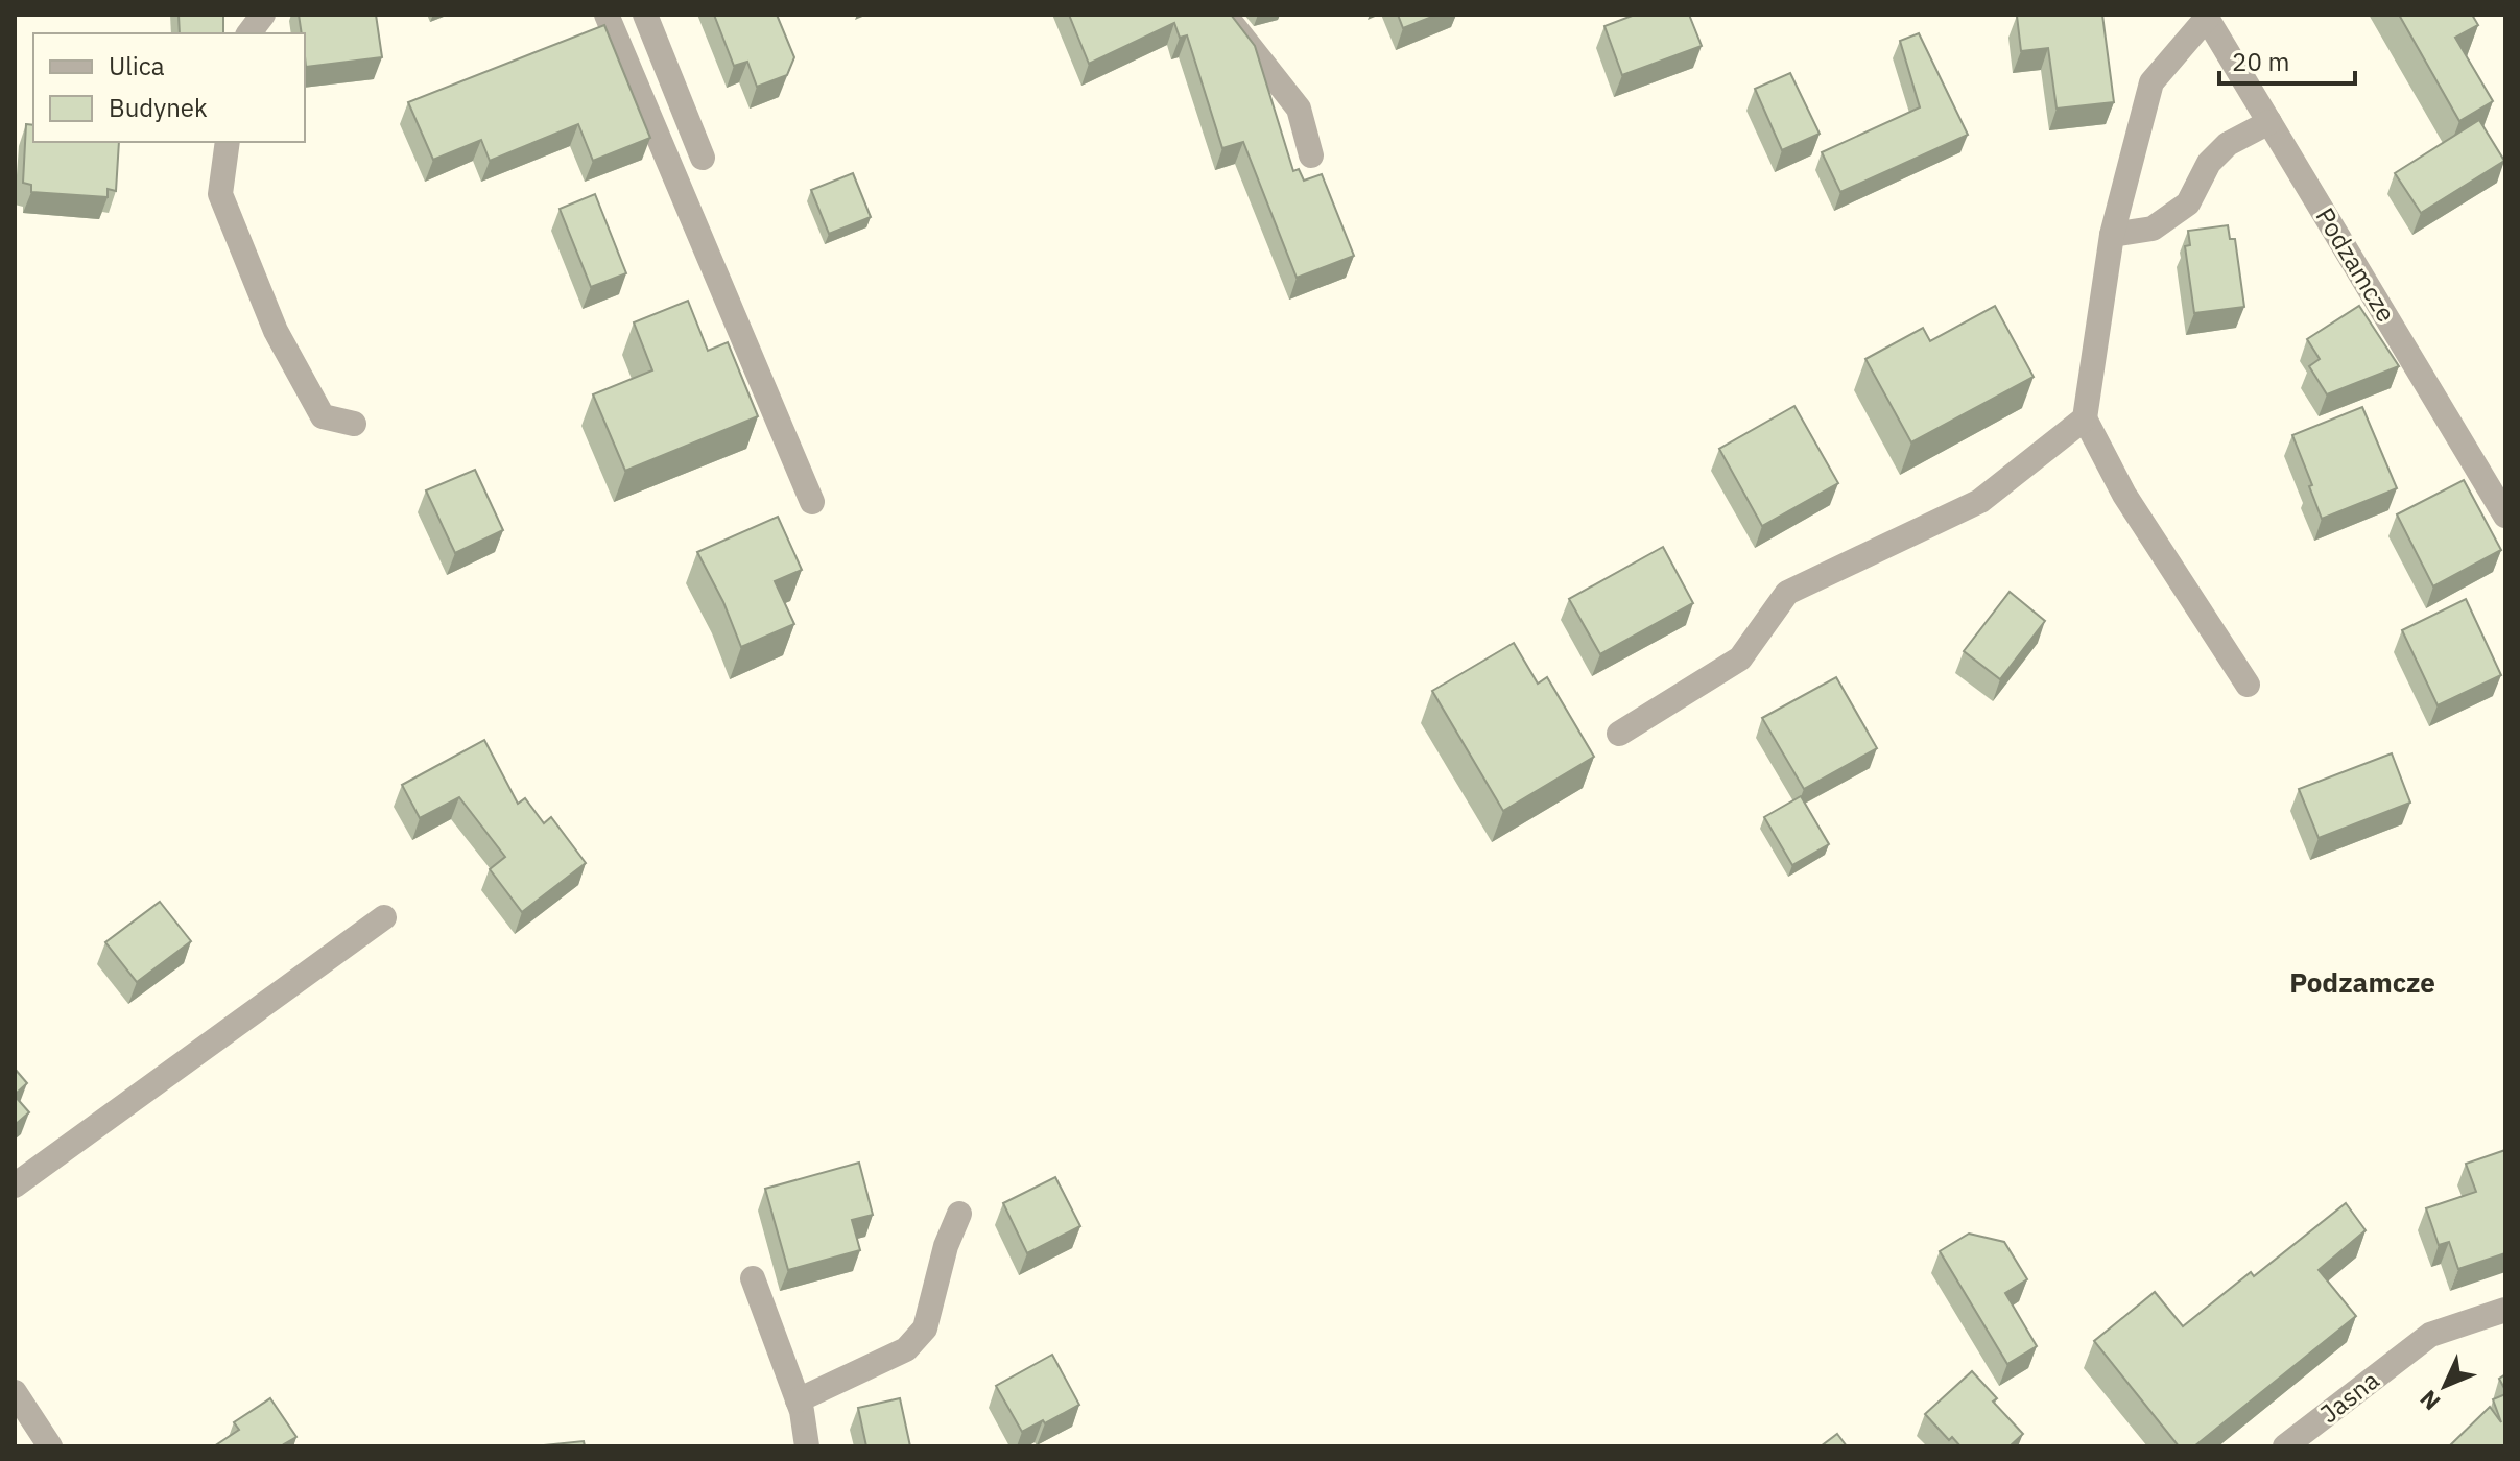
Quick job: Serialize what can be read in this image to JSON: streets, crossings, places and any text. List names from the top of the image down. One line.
{"streets":{"street":["Podzamcze","Jasna"]},"districts":["Podzamcze"],"legend":["Ulica","Budynek"],"scale_bar":"20 m","north":"bottom left"}
